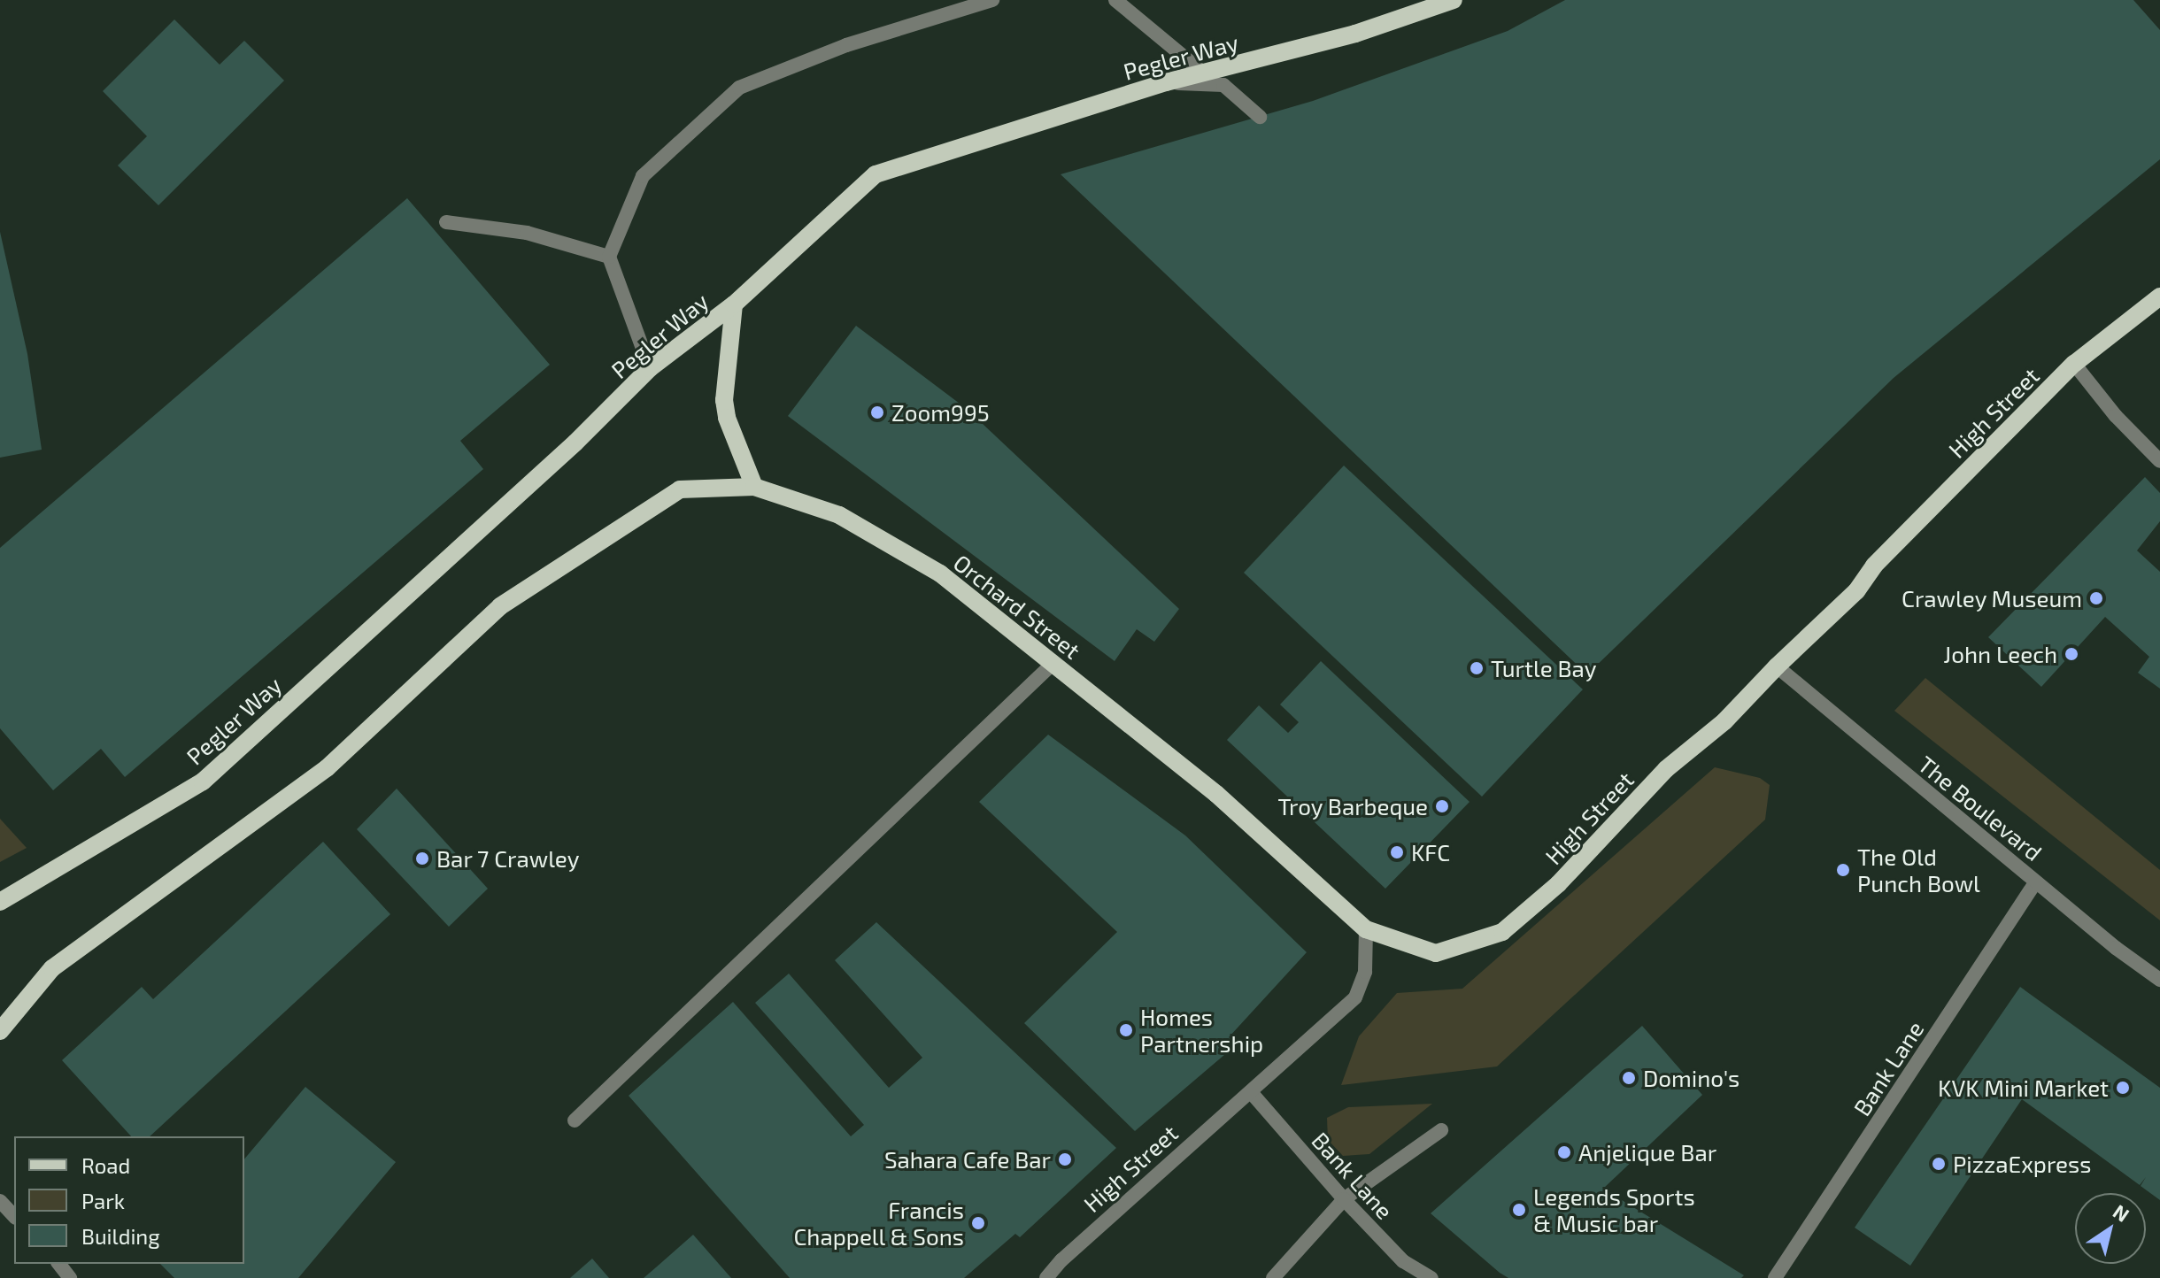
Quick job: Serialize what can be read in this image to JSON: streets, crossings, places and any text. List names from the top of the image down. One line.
{"streets":{"main road":["Pegler Way","High Street","Orchard Street"],"street":["The Boulevard","Bank Lane"]},"crossings":[["High Street","Orchard Street"],["High Street","The Boulevard"],["High Street","Bank Lane"],["The Boulevard","Bank Lane"]],"places":["Zoom995","Crawley Museum","John Leech","Turtle Bay","Troy Barbeque","KFC","Bar 7 Crawley","The Old Punch Bowl","Homes Partnership","Domino's","KVK Mini Market","Anjelique Bar","Sahara Cafe Bar","PizzaExpress","Legends Sports & Music bar","Francis Chappell & Sons"],"legend":["Road","Park","Building"],"north":"top right"}
